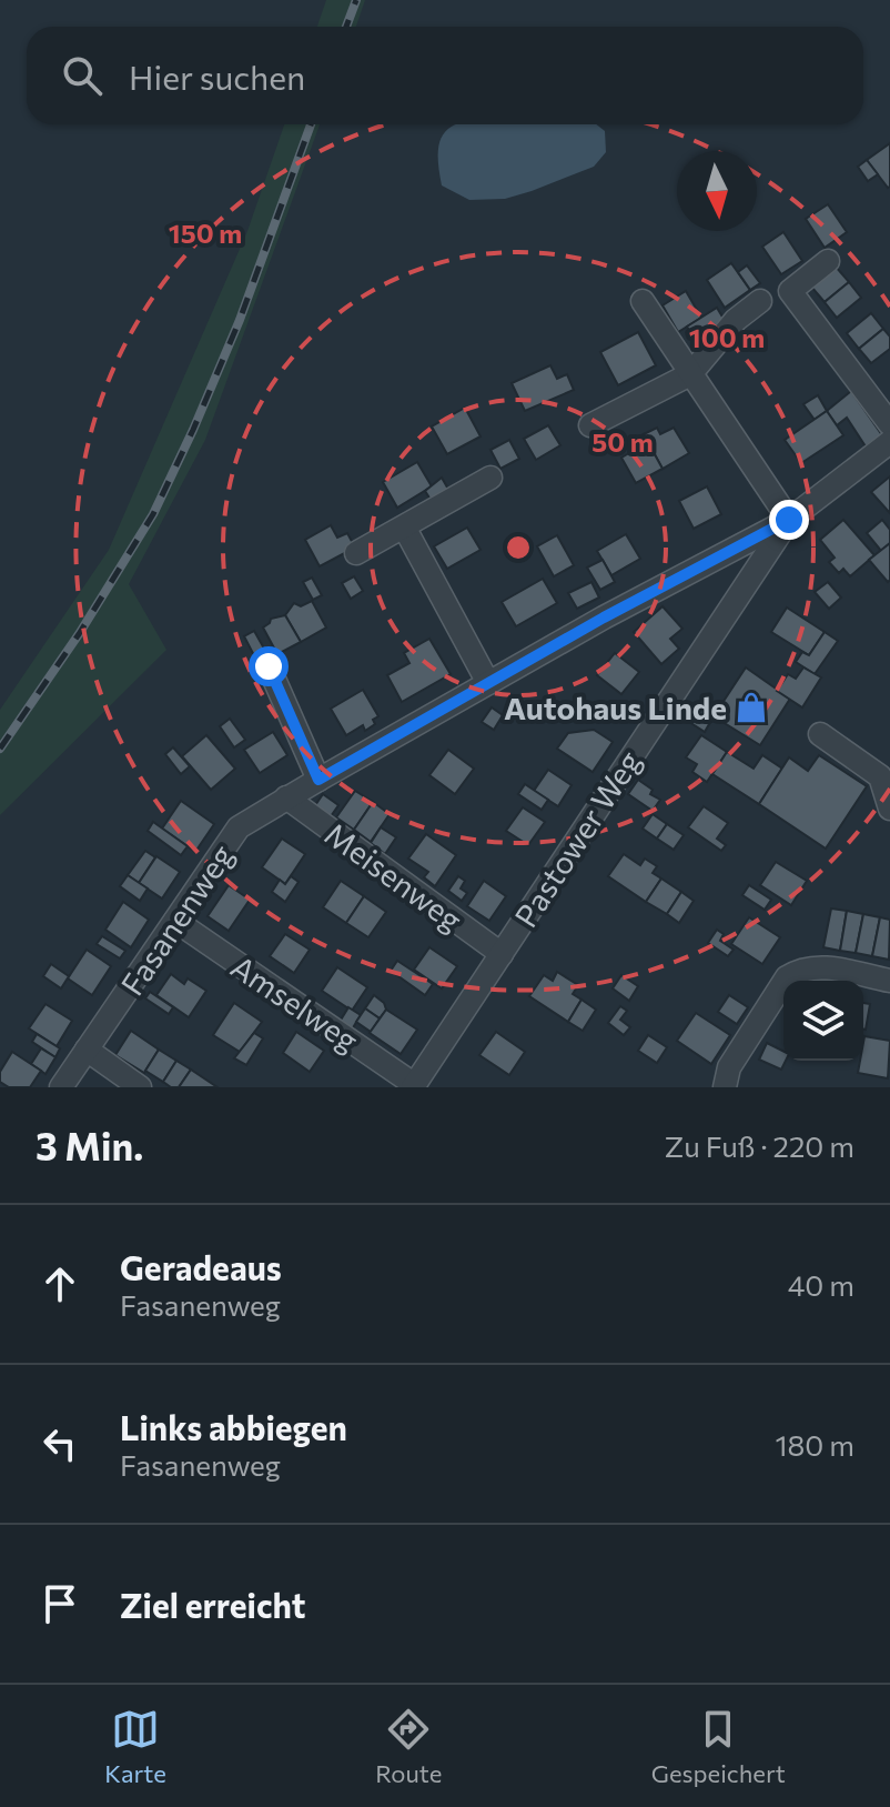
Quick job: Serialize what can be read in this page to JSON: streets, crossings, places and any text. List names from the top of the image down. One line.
{"streets":{"street":["Pastower Weg","Meisenweg","Fasanenweg","Amselweg"]},"crossings":[["Pastower Weg","Meisenweg"],["Pastower Weg","Fasanenweg"],["Pastower Weg","Amselweg"],["Meisenweg","Fasanenweg"],["Fasanenweg","Amselweg"]],"places":{"shop":["Autohaus Linde"]},"north":"bottom","page":{"search":"Hier suchen","heading":["3 Min.","Zu Fuß · 220 m"],"list":[["Geradeaus","Fasanenweg","40 m"],["Links abbiegen","Fasanenweg","180 m"],"Ziel erreicht"],"nav":["Karte","Route","Gespeichert"]},"rings":["150 m","100 m","50 m"]}
